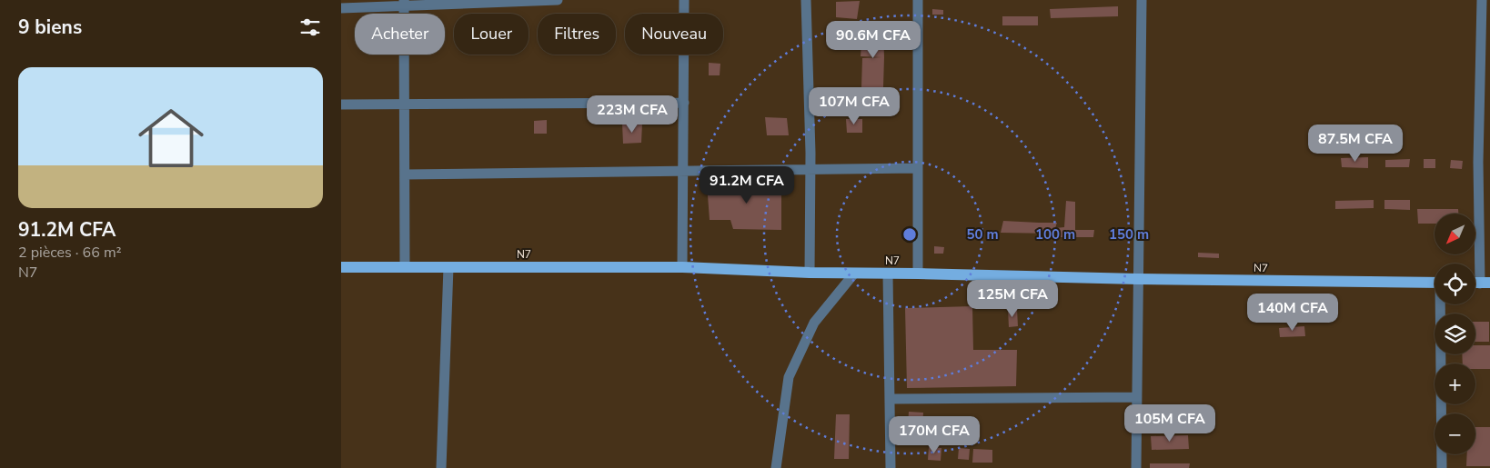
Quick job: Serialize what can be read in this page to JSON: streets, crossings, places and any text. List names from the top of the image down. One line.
{"streets":{"main road":["N7"]},"north":"bottom left","page":{"heading":"9 biens","chip":["Acheter","Louer","Filtres","Nouveau"],"price":["90.6M CFA","107M CFA","223M CFA","87.5M CFA","91.2M CFA","125M CFA","140M CFA","105M CFA","170M CFA"],"list":[{"name":"91.2M CFA","note":"2 pièces · 66 m² · N7"}],"map_buttons":["+","−"]},"rings":["50 m","100 m","150 m"]}
